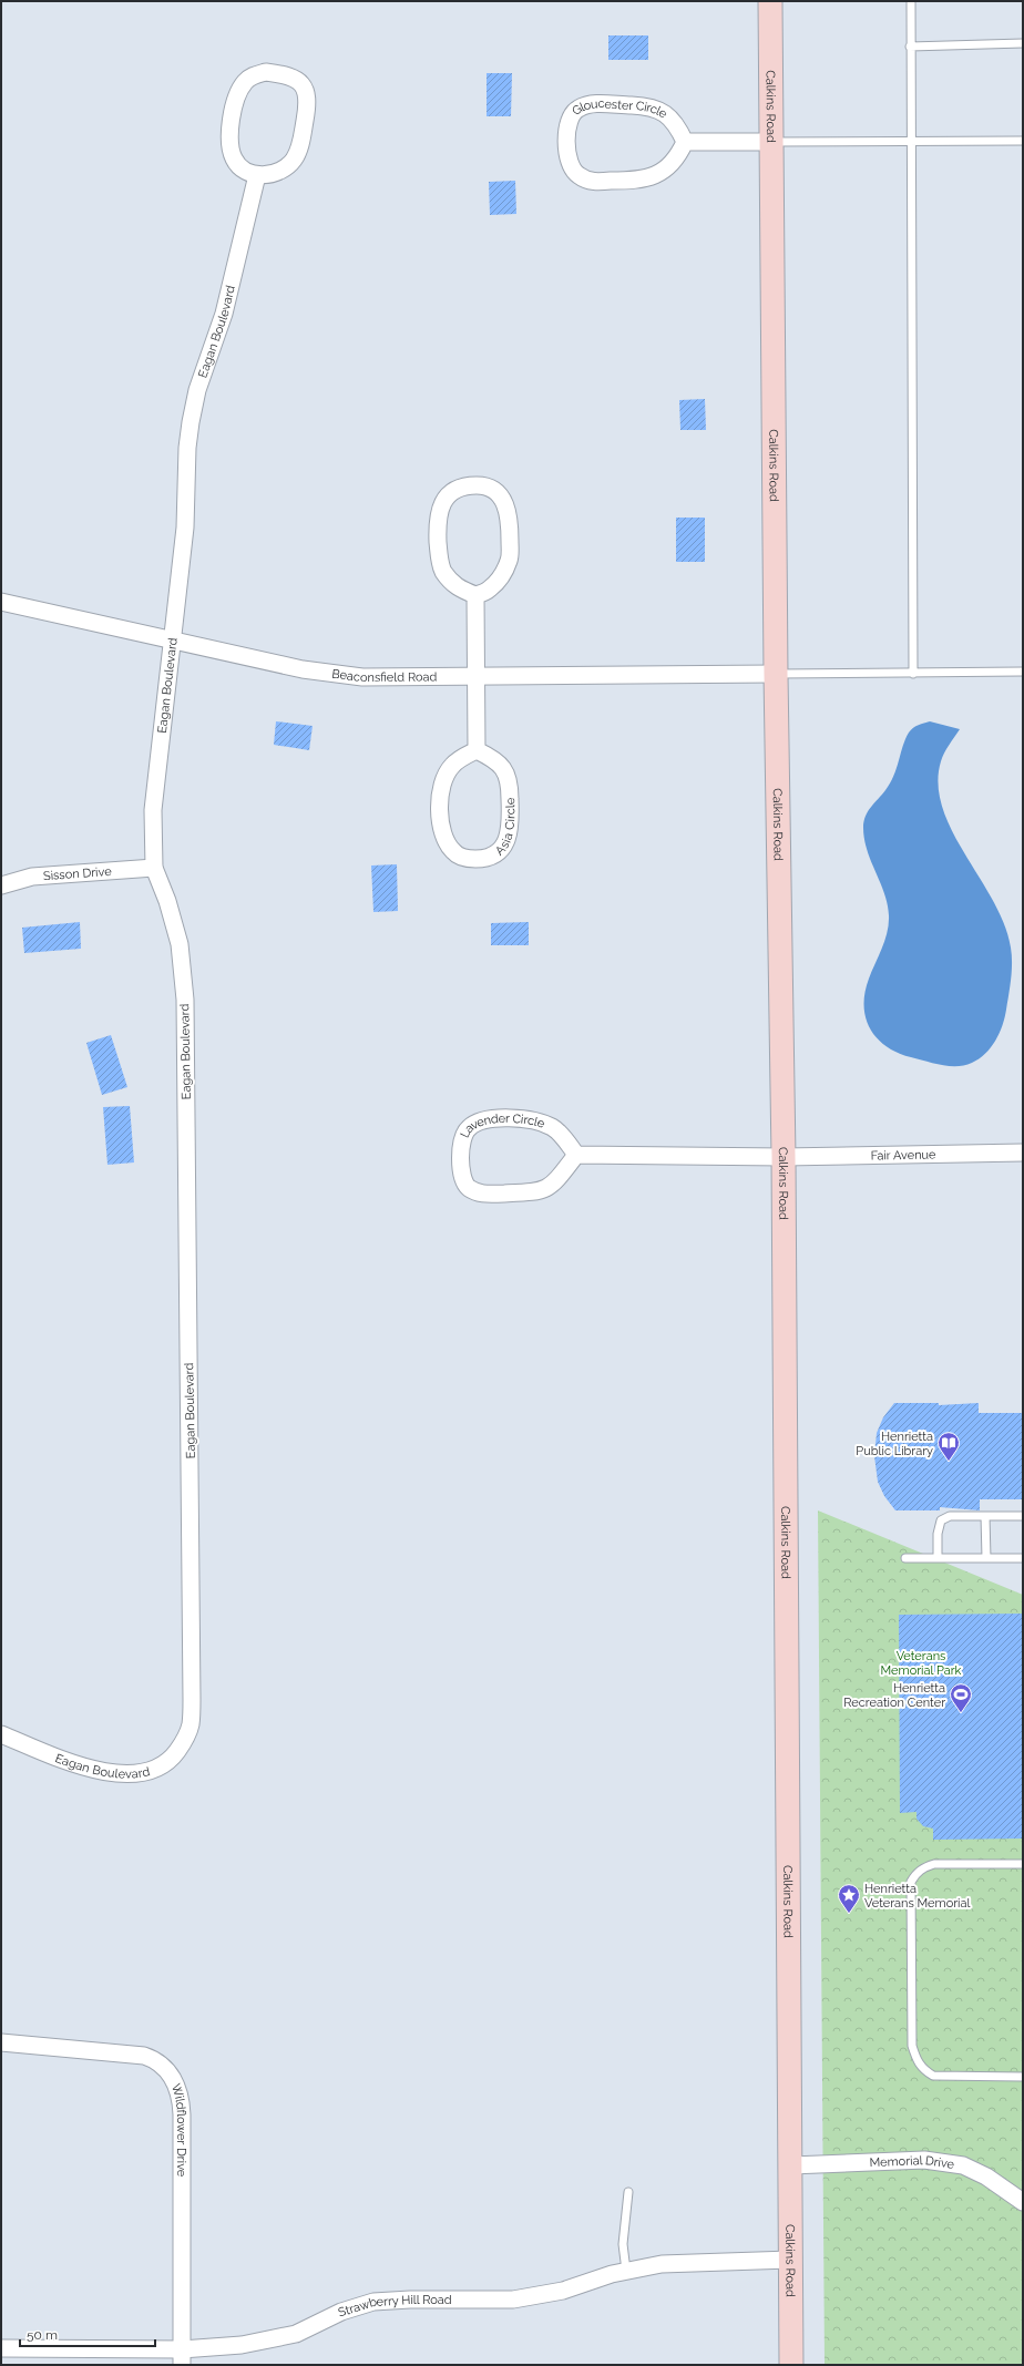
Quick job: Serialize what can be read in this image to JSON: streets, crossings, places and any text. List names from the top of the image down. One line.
{"streets":{"main road":["Calkins Road"],"street":["Gloucester Circle","Eagan Boulevard","Beaconsfield Road","Asia Circle","Sisson Drive","Lavender Circle","Fair Avenue","Wildflower Drive","Memorial Drive","Strawberry Hill Road"]},"crossings":[["Calkins Road","Beaconsfield Road"],["Calkins Road","Fair Avenue"],["Calkins Road","Memorial Drive"],["Calkins Road","Strawberry Hill Road"],["Eagan Boulevard","Beaconsfield Road"],["Eagan Boulevard","Sisson Drive"],["Wildflower Drive","Strawberry Hill Road"]],"parks":["Veterans Memorial Park"],"places":{"library":["Henrietta Public Library"],"sports":["Henrietta Recreation Center"],"place":["Henrietta Veterans Memorial"]},"scale_bar":"50 m"}
